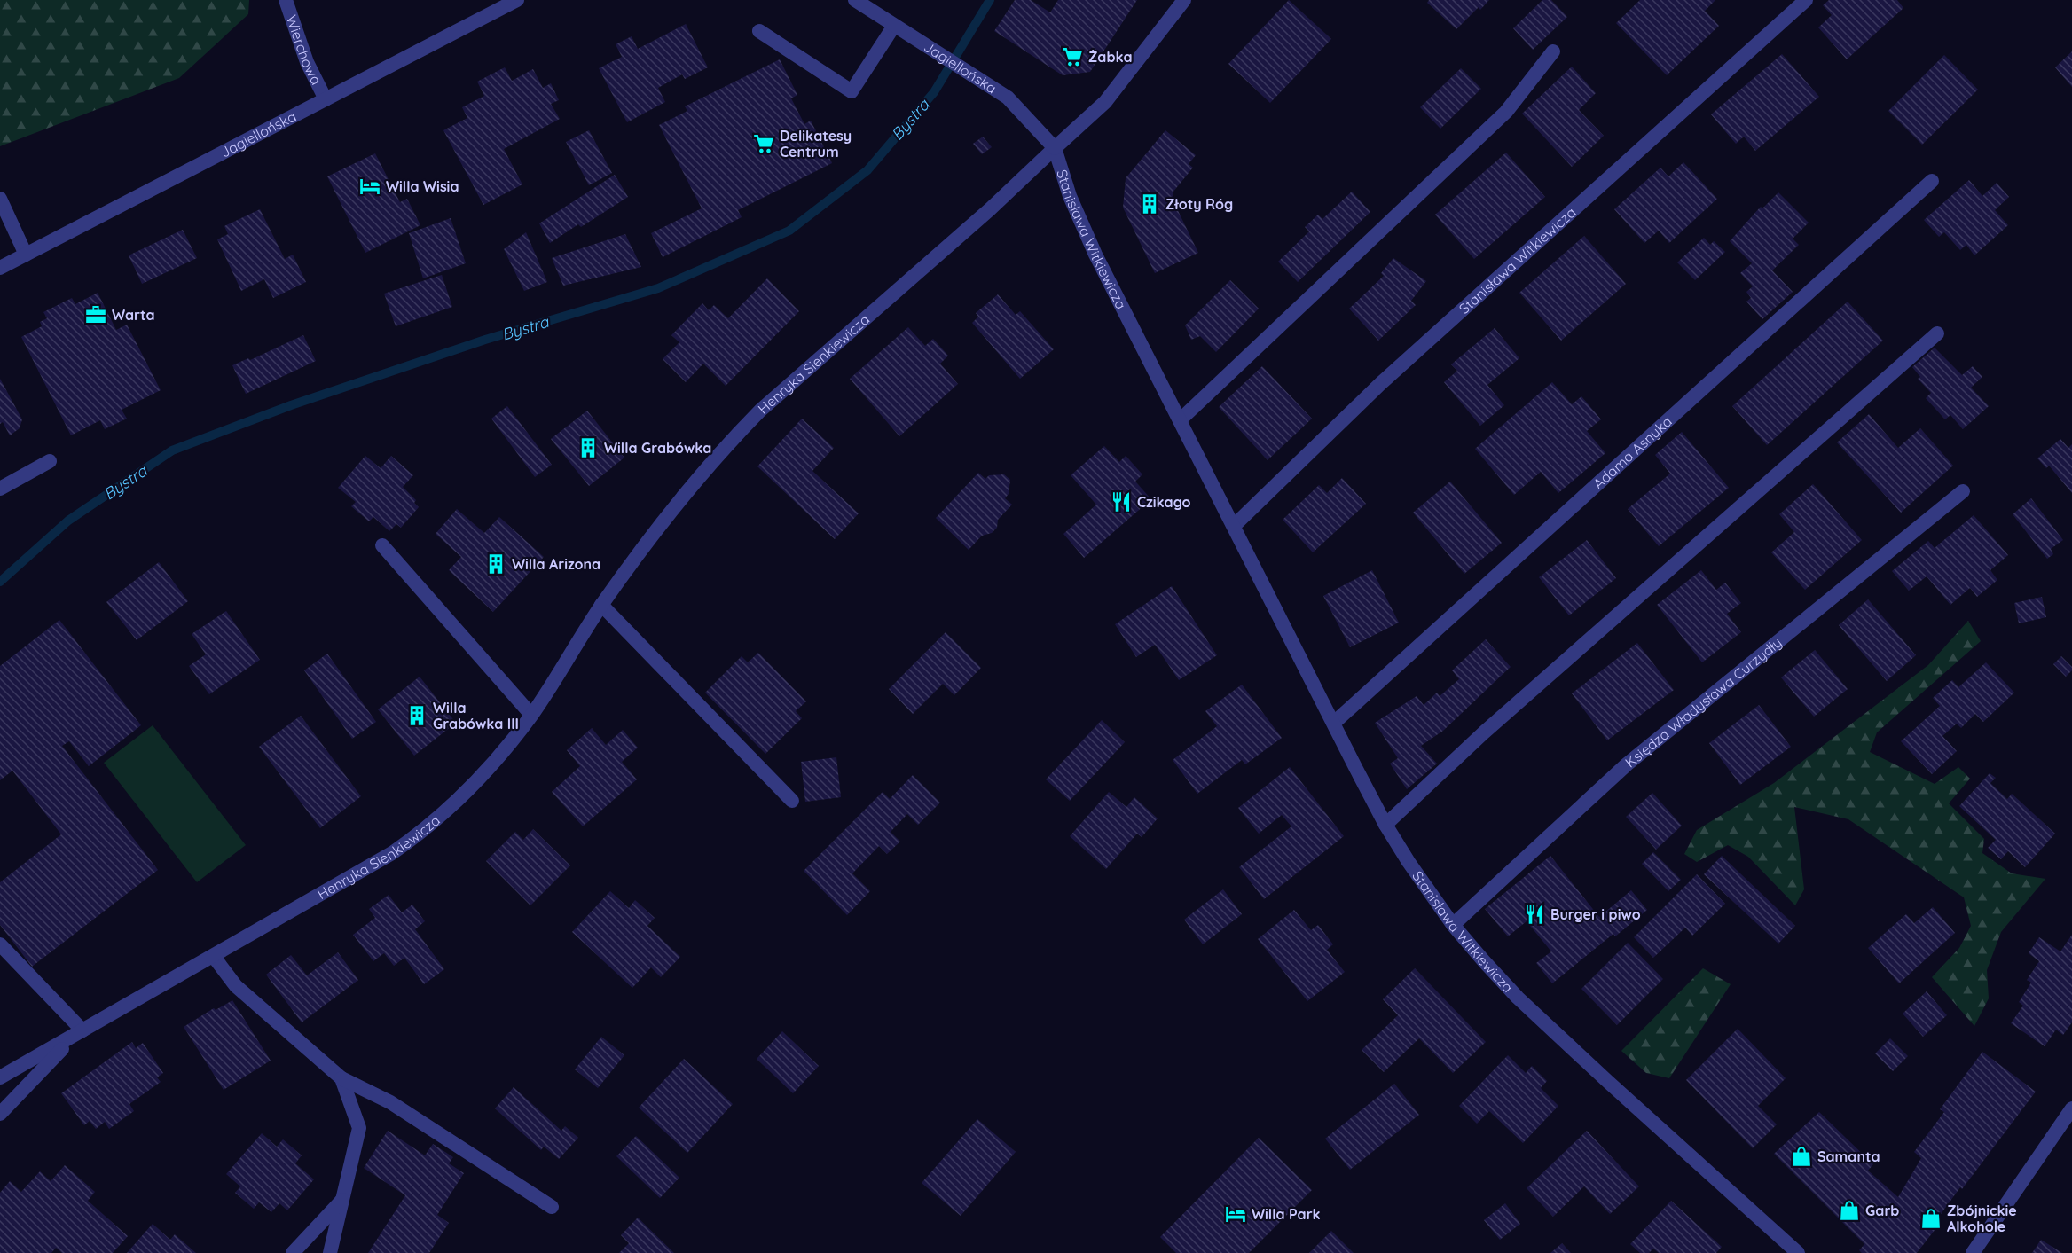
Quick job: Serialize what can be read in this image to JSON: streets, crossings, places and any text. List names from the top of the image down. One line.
{"streets":{"street":["Wierchowa","Jagiellońska","Stanisława Witkiewicza","Henryka Sienkiewicza","Adama Asnyka","Księdza Władysława Curzydły"]},"crossings":[["Wierchowa","Jagiellońska"],["Jagiellońska","Stanisława Witkiewicza"],["Jagiellońska","Henryka Sienkiewicza"],["Stanisława Witkiewicza","Henryka Sienkiewicza"],["Stanisława Witkiewicza","Adama Asnyka"],["Stanisława Witkiewicza","Księdza Władysława Curzydły"]],"water":["Bystra"],"places":{"supermarket":["Żabka","Delikatesy Centrum"],"hotel":["Willa Wisia","Willa Park"],"building":["Złoty Róg","Willa Grabówka","Willa Arizona","Willa Grabówka III"],"office":["Warta"],"restaurant":["Czikago","Burger i piwo"],"shop":["Samanta","Garb","Zbójnickie Alkohole"]}}
